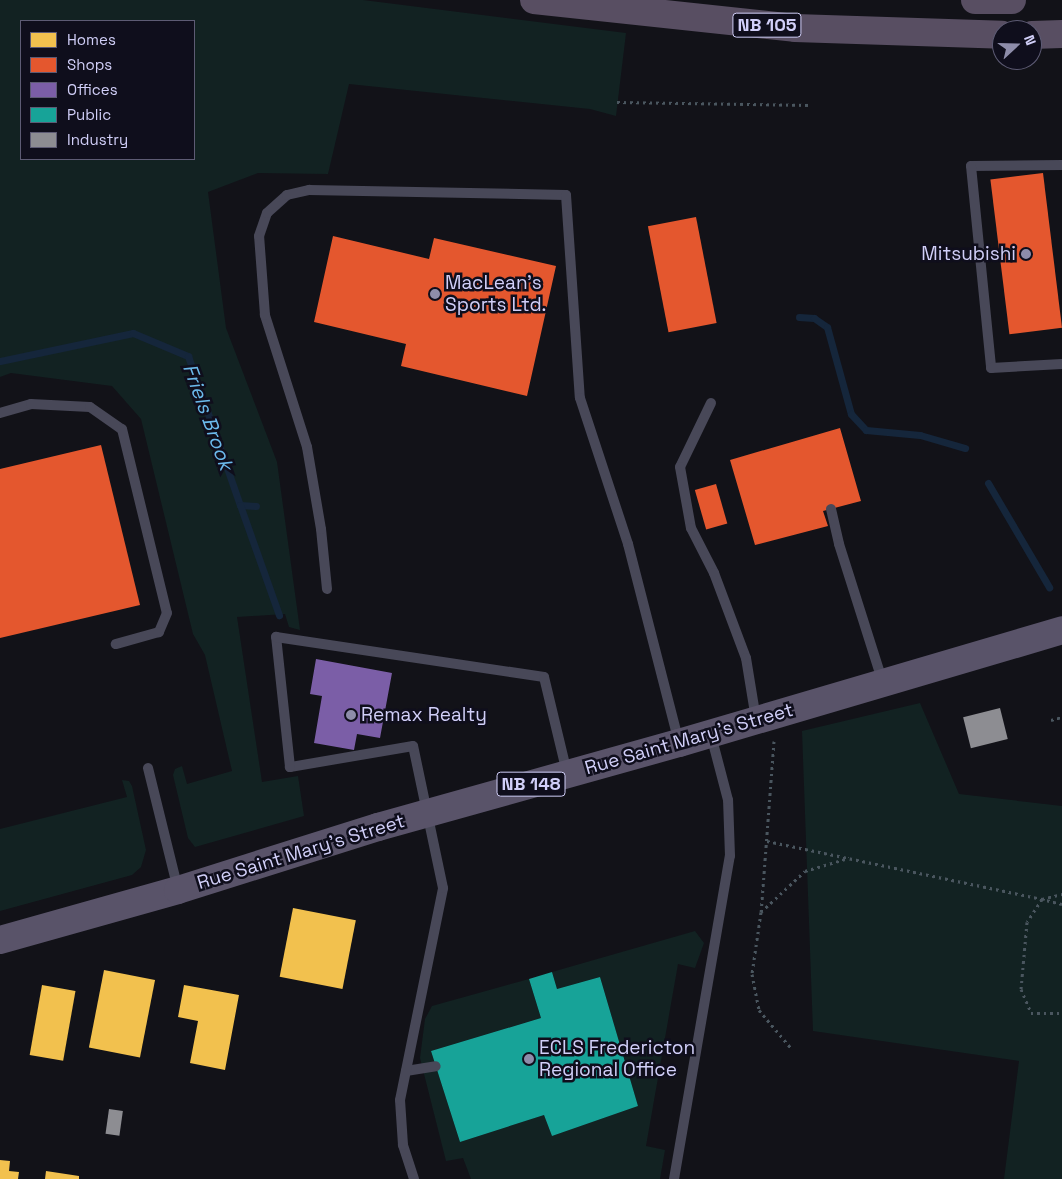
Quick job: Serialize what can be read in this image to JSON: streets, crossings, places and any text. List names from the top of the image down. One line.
{"streets":{"highway":["NB 105"],"main road":["Rue Saint Mary's Street","NB 148"]},"water":["Friels Brook"],"places":["Mitsubishi","MacLean's Sports Ltd.","Remax Realty","ECLS Fredericton Regional Office"],"legend":["Homes","Shops","Offices","Public","Industry"],"north":"right"}
